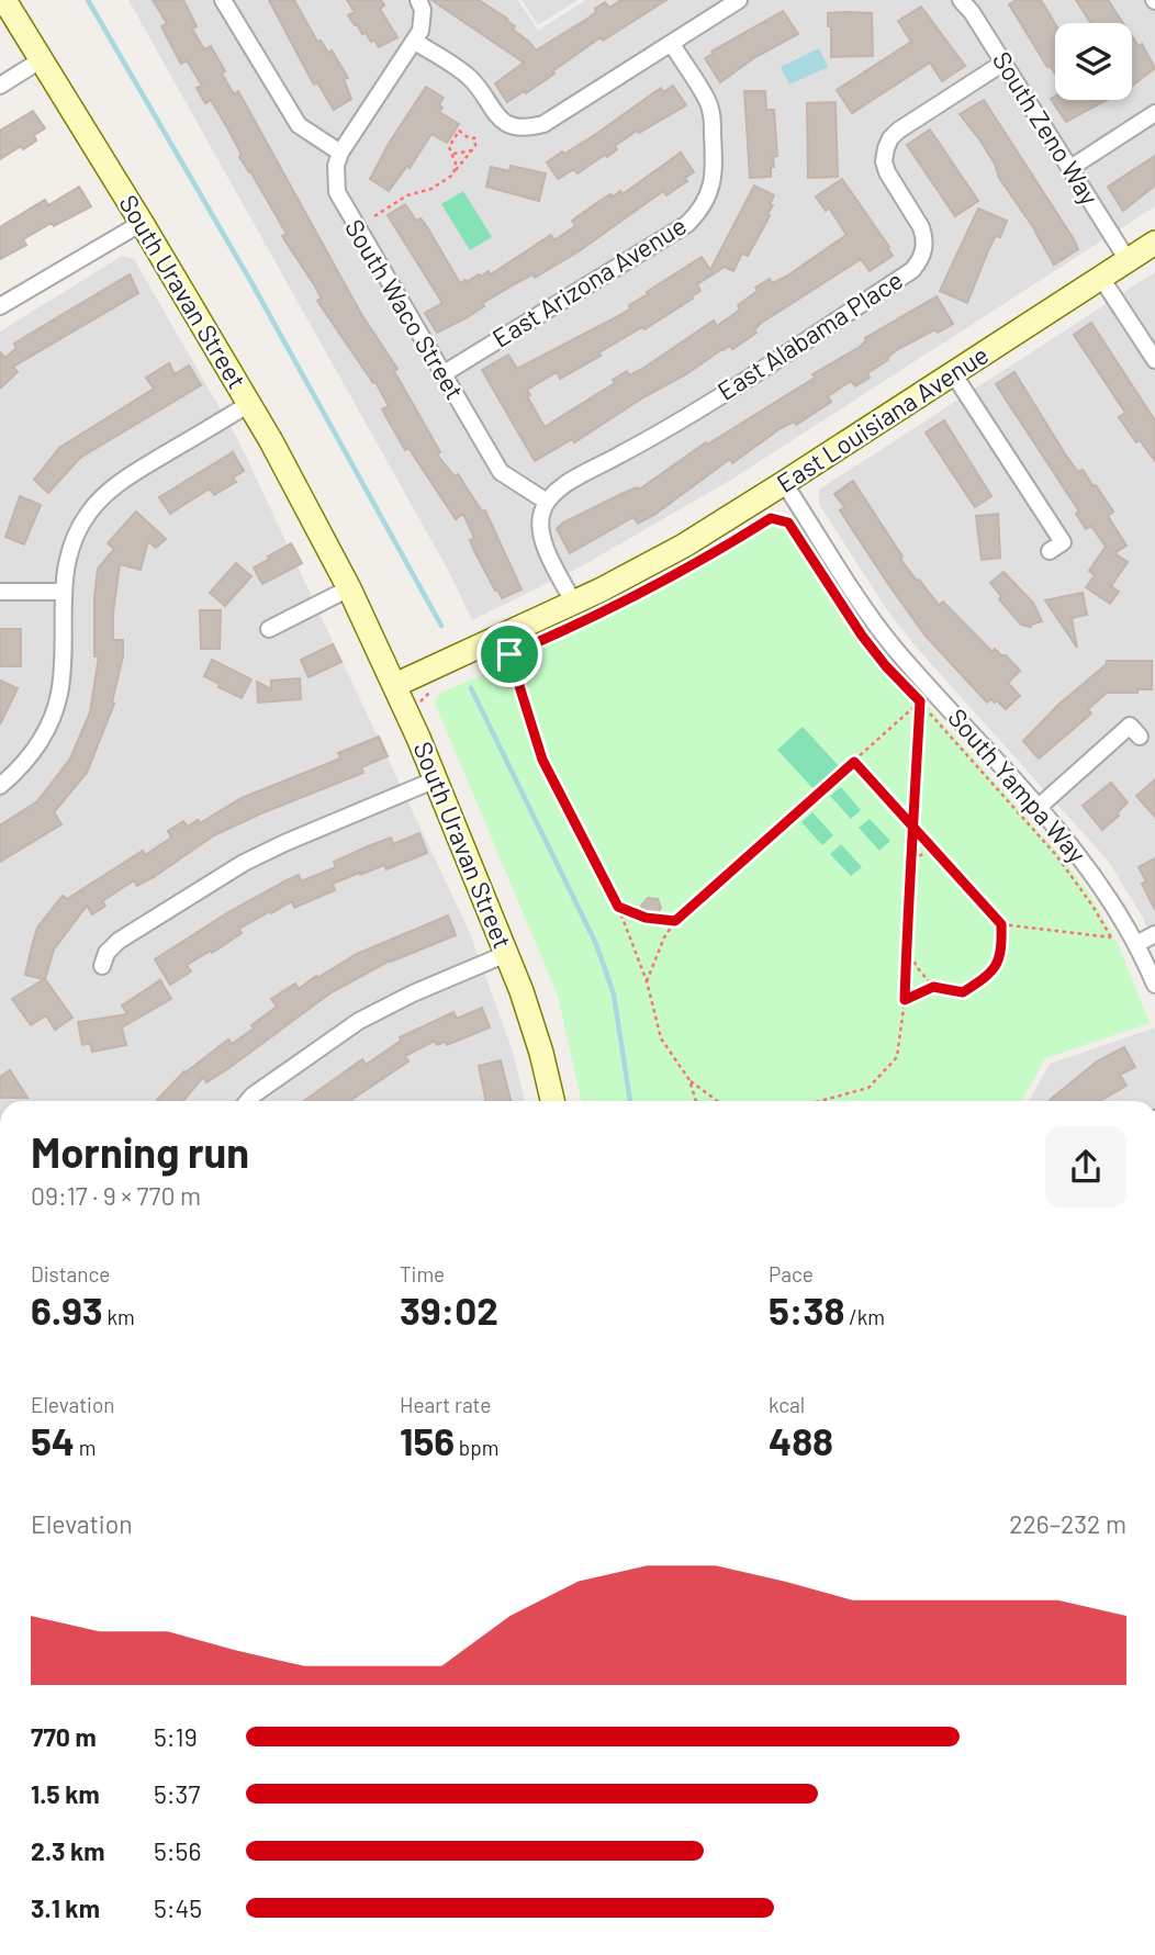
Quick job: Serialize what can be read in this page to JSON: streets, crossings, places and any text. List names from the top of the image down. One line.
{"streets":{"street":["South Zeno Way","East Arizona Avenue","South Uravan Street","South Waco Street","East Alabama Place","East Louisiana Avenue","South Yampa Way"]},"crossings":[["South Zeno Way","East Alabama Place"],["South Zeno Way","East Louisiana Avenue"],["East Arizona Avenue","South Waco Street"],["South Uravan Street","East Louisiana Avenue"],["South Waco Street","East Alabama Place"],["East Louisiana Avenue","South Yampa Way"]],"page":{"heading":["Morning run","09:17 · 9 × 770 m"],"stats":[["Distance","6.93 km"],["Time","39:02"],["Pace","5:38 /km"],["Elevation","54 m"],["Heart rate","156 bpm"],["kcal","488"]],"chart":["Elevation","226–232 m"],"list":[{"name":"770 m","note":"5:19"},{"name":"1.5 km","note":"5:37"},{"name":"2.3 km","note":"5:56"},{"name":"3.1 km","note":"5:45"}]}}
